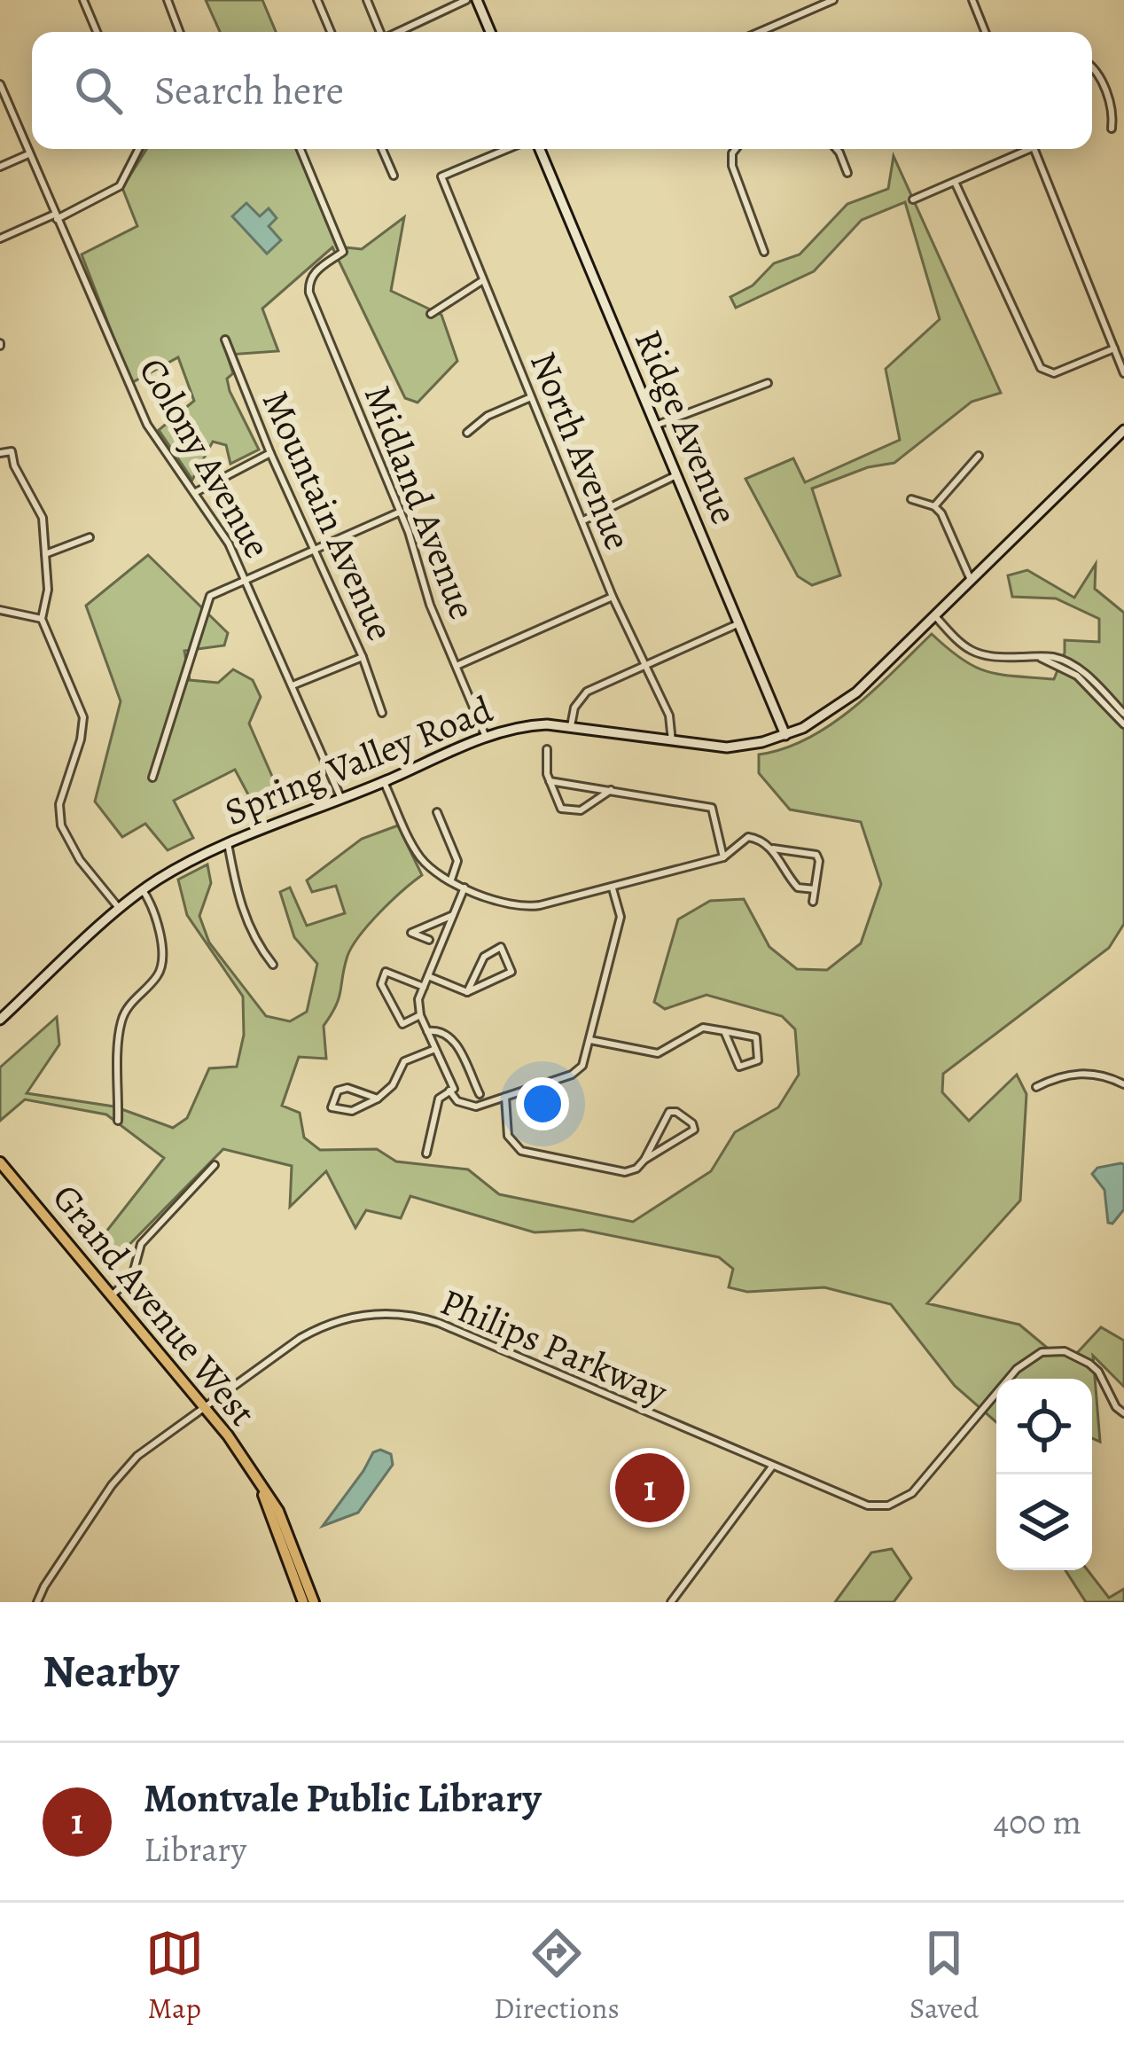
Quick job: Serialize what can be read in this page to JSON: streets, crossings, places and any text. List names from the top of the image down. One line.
{"streets":{"main road":["Grand Avenue West"],"street":["Ridge Avenue","North Avenue","Colony Avenue","Midland Avenue","Mountain Avenue","Spring Valley Road","Philips Parkway"]},"crossings":[["Ridge Avenue","Spring Valley Road"],["North Avenue","Spring Valley Road"],["Colony Avenue","Spring Valley Road"],["Midland Avenue","Spring Valley Road"],["Grand Avenue West","Philips Parkway"]],"page":{"search":"Search here","pins":"1","heading":"Nearby","list":[{"mark":"1","name":"Montvale Public Library","note":"Library","value":"400 m"}],"nav":["Map","Directions","Saved"]}}
